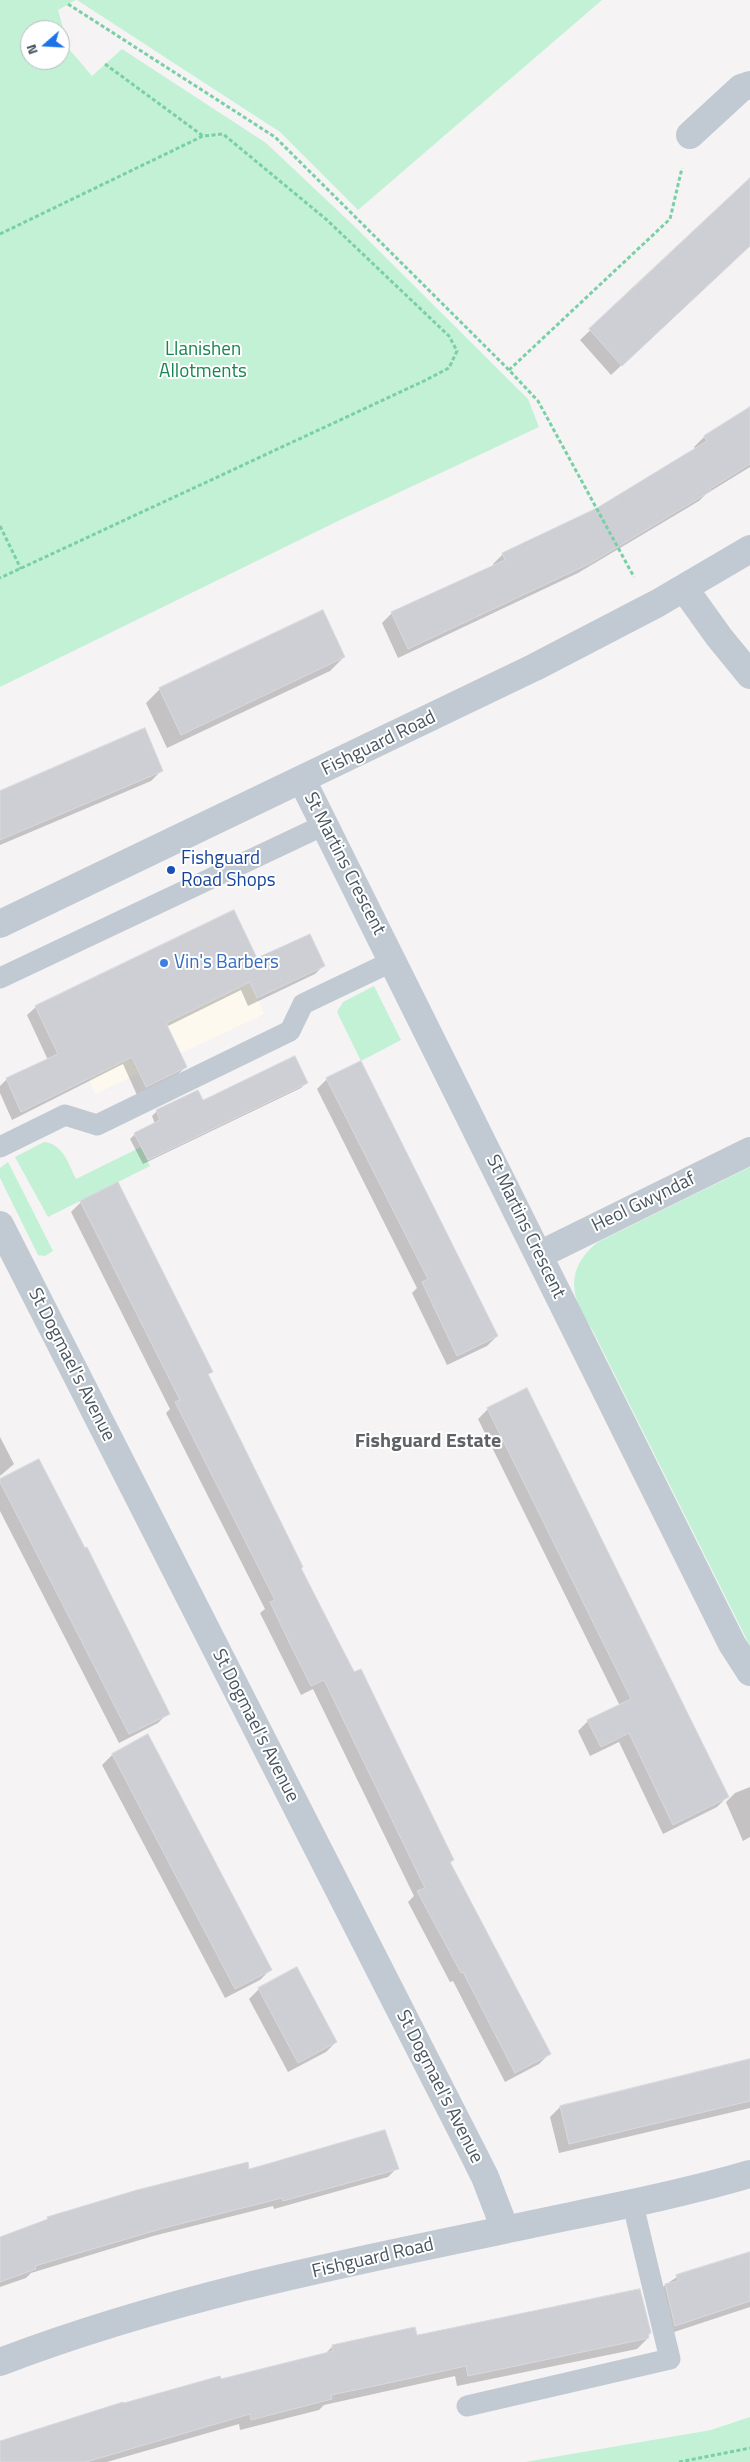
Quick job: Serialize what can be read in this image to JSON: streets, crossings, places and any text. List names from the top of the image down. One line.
{"streets":{"street":["Fishguard Road","St Martins Crescent","Heol Gwyndaf","St Dogmael's Avenue"]},"crossings":[["Fishguard Road","St Martins Crescent"],["Fishguard Road","St Dogmael's Avenue"],["St Martins Crescent","Heol Gwyndaf"]],"districts":["Fishguard Estate"],"parks":["Llanishen Allotments"],"places":["Fishguard Road Shops","Vin's Barbers"],"north":"left"}
